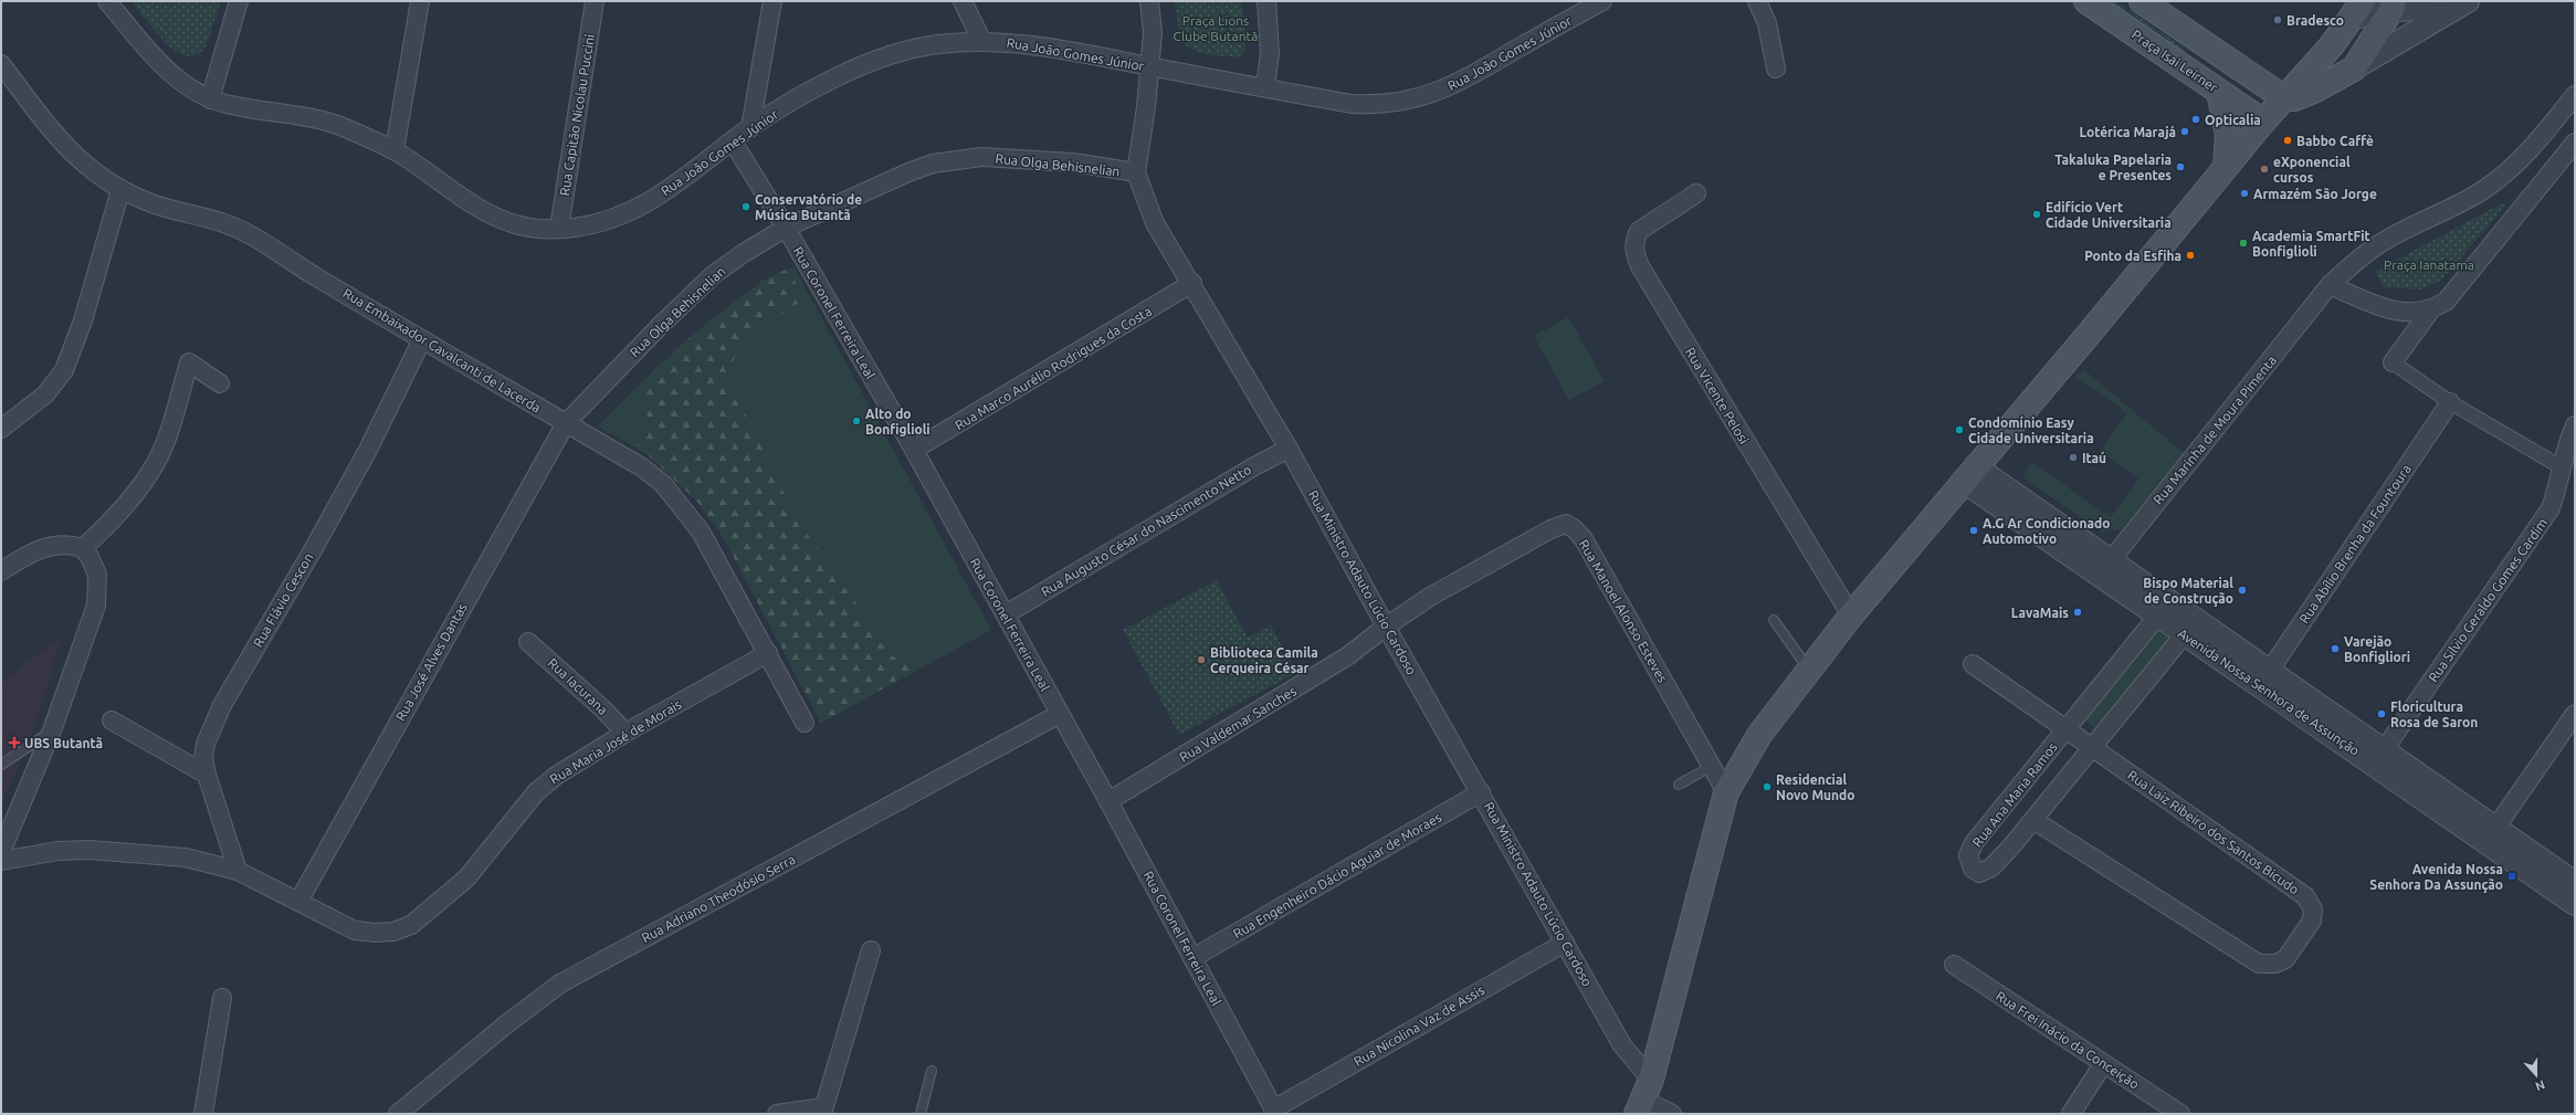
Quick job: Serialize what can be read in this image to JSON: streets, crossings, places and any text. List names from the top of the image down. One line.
{"streets":{"main road":["Praça Isai Leirner"],"street":["Rua João Gomes Júnior","Rua Capitão Nicolau Puccini","Rua Olga Behisnelian","Rua Coronel Ferreira Leal","Rua Embaixador Cavalcanti de Lacerda","Rua Marco Aurélio Rodrigues da Costa","Rua Vicente Pelosi","Rua Marinha de Moura Pimenta","Rua Augusto César do Nascimento Netto","Rua Abílio Brenha da Fountoura","Rua Ministro Adauto Lúcio Cardoso","Rua Flávio Cescon","Rua Silvio Geraldo Gomes Cardim","Rua Manoel Alonso Esteves","Rua José Alves Dantas","Rua Iacurana","Avenida Nossa Senhora de Assunção","Rua Valdemar Sanches","Rua Maria José de Morais","Rua Ana Maria Ramos","Rua Laiz Ribeiro dos Santos Bicudo","Rua Engenheiro Dácio Aguiar de Moraes","Rua Adriano Theodósio Serra","Rua Nicolina Vaz de Assis","Rua Frei Inácio da Conceição"]},"crossings":[["Rua João Gomes Júnior","Rua Capitão Nicolau Puccini"],["Rua João Gomes Júnior","Rua Coronel Ferreira Leal"],["Rua João Gomes Júnior","Rua Ministro Adauto Lúcio Cardoso"],["Rua Olga Behisnelian","Rua Coronel Ferreira Leal"],["Rua Olga Behisnelian","Rua Embaixador Cavalcanti de Lacerda"],["Rua Olga Behisnelian","Rua Ministro Adauto Lúcio Cardoso"],["Rua Olga Behisnelian","Rua José Alves Dantas"],["Rua Coronel Ferreira Leal","Rua Marco Aurélio Rodrigues da Costa"],["Rua Coronel Ferreira Leal","Rua Augusto César do Nascimento Netto"],["Rua Coronel Ferreira Leal","Rua Valdemar Sanches"],["Rua Coronel Ferreira Leal","Rua Engenheiro Dácio Aguiar de Moraes"],["Rua Coronel Ferreira Leal","Rua Adriano Theodósio Serra"],["Rua Coronel Ferreira Leal","Rua Nicolina Vaz de Assis"],["Rua Embaixador Cavalcanti de Lacerda","Rua Flávio Cescon"],["Rua Embaixador Cavalcanti de Lacerda","Rua José Alves Dantas"],["Rua Embaixador Cavalcanti de Lacerda","Rua Maria José de Morais"],["Rua Marco Aurélio Rodrigues da Costa","Rua Ministro Adauto Lúcio Cardoso"],["Rua Marinha de Moura Pimenta","Avenida Nossa Senhora de Assunção"],["Rua Augusto César do Nascimento Netto","Rua Ministro Adauto Lúcio Cardoso"],["Rua Abílio Brenha da Fountoura","Avenida Nossa Senhora de Assunção"],["Rua Ministro Adauto Lúcio Cardoso","Rua Manoel Alonso Esteves"],["Rua Ministro Adauto Lúcio Cardoso","Rua Valdemar Sanches"],["Rua Ministro Adauto Lúcio Cardoso","Rua Engenheiro Dácio Aguiar de Moraes"],["Rua Ministro Adauto Lúcio Cardoso","Rua Nicolina Vaz de Assis"],["Rua Flávio Cescon","Rua Maria José de Morais"],["Rua Silvio Geraldo Gomes Cardim","Avenida Nossa Senhora de Assunção"],["Rua Manoel Alonso Esteves","Rua Valdemar Sanches"],["Rua José Alves Dantas","Rua Maria José de Morais"],["Rua Iacurana","Rua Maria José de Morais"],["Avenida Nossa Senhora de Assunção","Rua Ana Maria Ramos"],["Rua Ana Maria Ramos","Rua Laiz Ribeiro dos Santos Bicudo"]],"parks":["Praça Lions Clube Butantã","Praça Ianatama"],"places":{"other":["Bradesco","Opticalia","Lotérica Marajá","Babbo Caffè","Takaluka Papelaria e Presentes","eXponencial cursos","Armazém São Jorge","Conservatório de Música Butantã","Edifício Vert Cidade Universitaria","Academia SmartFit Bonfiglioli","Ponto da Esfiha","Alto do Bonfiglioli","Condomínio Easy Cidade Universitaria","Itaú","A.G Ar Condicionado Automotivo","Bispo Material de Construção","LavaMais","Varejão Bonfigliori","Biblioteca Camila Cerqueira César","Floricultura Rosa de Saron","Residencial Novo Mundo"],"health":["UBS Butantã"],"transit":["Avenida Nossa Senhora Da Assunção"]},"north":"bottom"}
